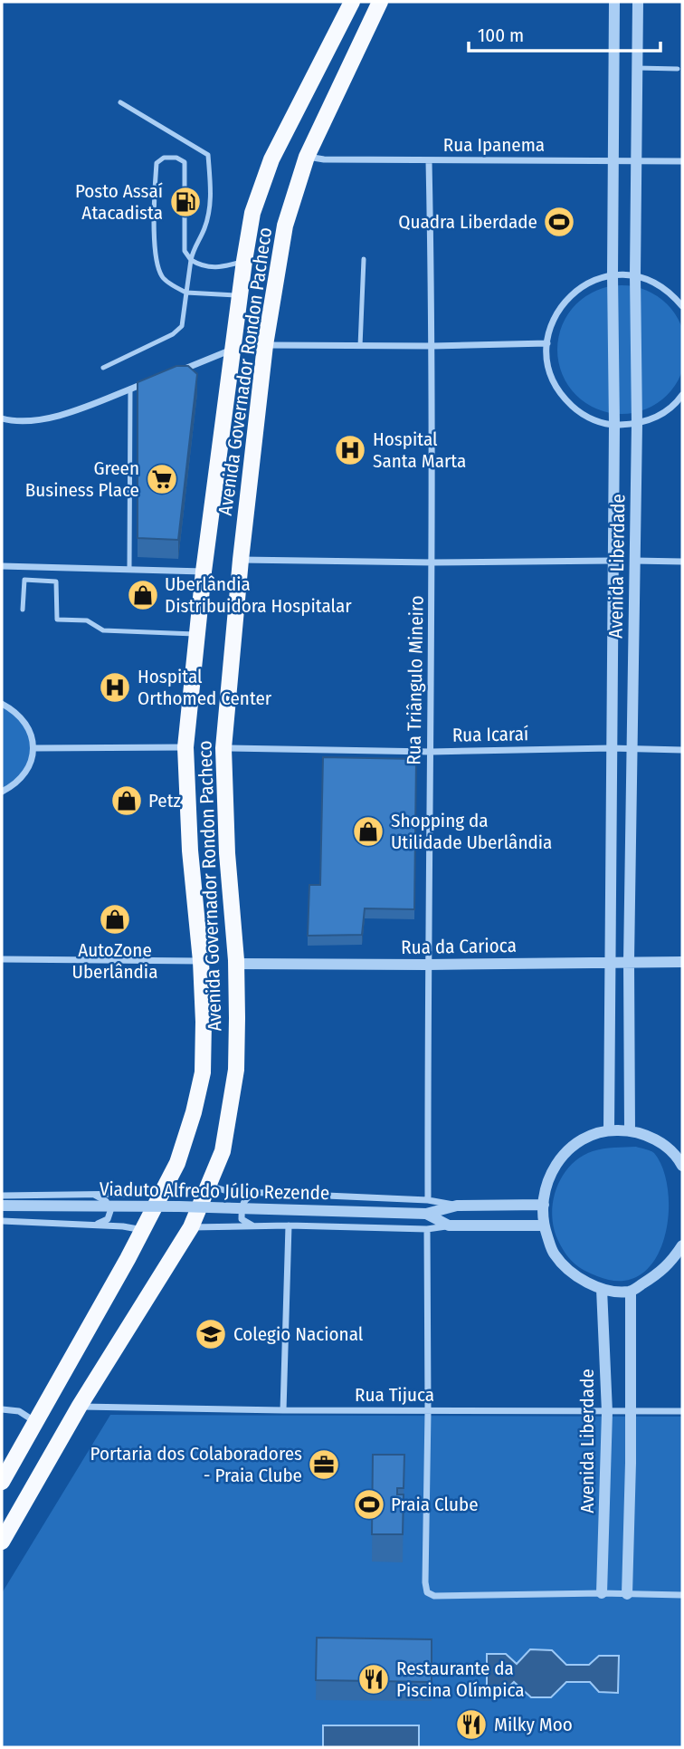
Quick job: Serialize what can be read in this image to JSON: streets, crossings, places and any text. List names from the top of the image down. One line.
{"streets":{"main road":["Avenida Governador Rondon Pacheco"],"street":["Rua Ipanema","Avenida Liberdade","Rua Triângulo Mineiro","Rua Icaraí","Rua da Carioca","Viaduto Alfredo Júlio Rezende","Rua Tijuca"]},"crossings":[["Rua Ipanema","Avenida Governador Rondon Pacheco"],["Rua Ipanema","Avenida Liberdade"],["Rua Ipanema","Rua Triângulo Mineiro"],["Avenida Governador Rondon Pacheco","Rua Icaraí"],["Avenida Governador Rondon Pacheco","Rua da Carioca"],["Avenida Governador Rondon Pacheco","Rua Tijuca"],["Avenida Liberdade","Rua Icaraí"],["Avenida Liberdade","Rua da Carioca"],["Avenida Liberdade","Rua Tijuca"],["Rua Triângulo Mineiro","Rua Icaraí"],["Rua Triângulo Mineiro","Rua da Carioca"]],"places":{"fuel station":["Posto Assaí Atacadista"],"sports":["Quadra Liberdade","Praia Clube"],"hospital":["Hospital Santa Marta","Hospital Orthomed Center"],"supermarket":["Green Business Place"],"shop":["Uberlândia Distribuidora Hospitalar","Petz","Shopping da Utilidade Uberlândia","AutoZone Uberlândia"],"school or university":["Colegio Nacional"],"office":["Portaria dos Colaboradores - Praia Clube"],"restaurant":["Restaurante da Piscina Olímpica","Milky Moo"]},"scale_bar":"100 m"}
